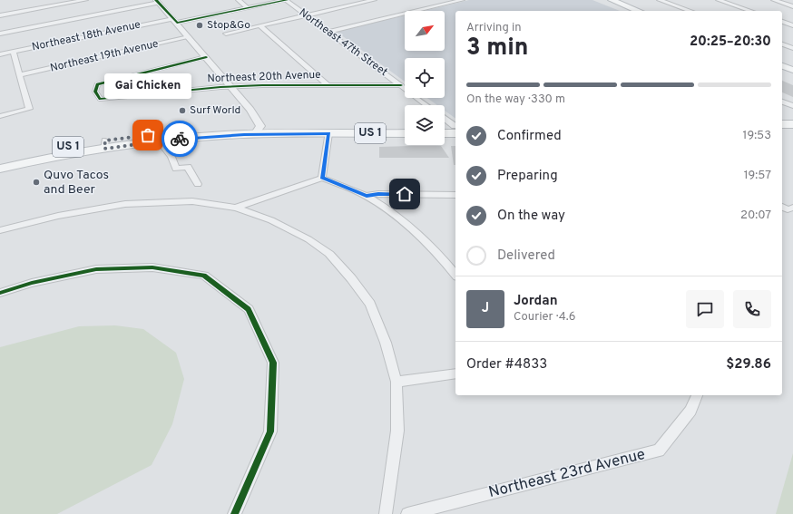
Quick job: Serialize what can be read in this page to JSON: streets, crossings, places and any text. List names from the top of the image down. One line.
{"streets":{"main road":["US 1"],"street":["Northeast 18th Avenue","Northeast 47th Street","Northeast 19th Avenue","Northeast 20th Avenue","Northeast 23rd Avenue"]},"crossings":[["Northeast 18th Avenue","Northeast 47th Street"],["Northeast 47th Street","Northeast 20th Avenue"]],"places":["Stop&Go","Surf World","Gai Chicken","Quvo Tacos and Beer"],"north":"top right","page":{"heading":["3 min","Arriving in","20:25–20:30"],"panel":["Jordan","Courier · 4.6","Order #4833","$29.86"],"bar":"On the way · 330 m","bubble":"Gai Chicken","list":[["Confirmed","19:53"],["Preparing","19:57"],["On the way","20:07"],"Delivered"],"round":"J"}}
